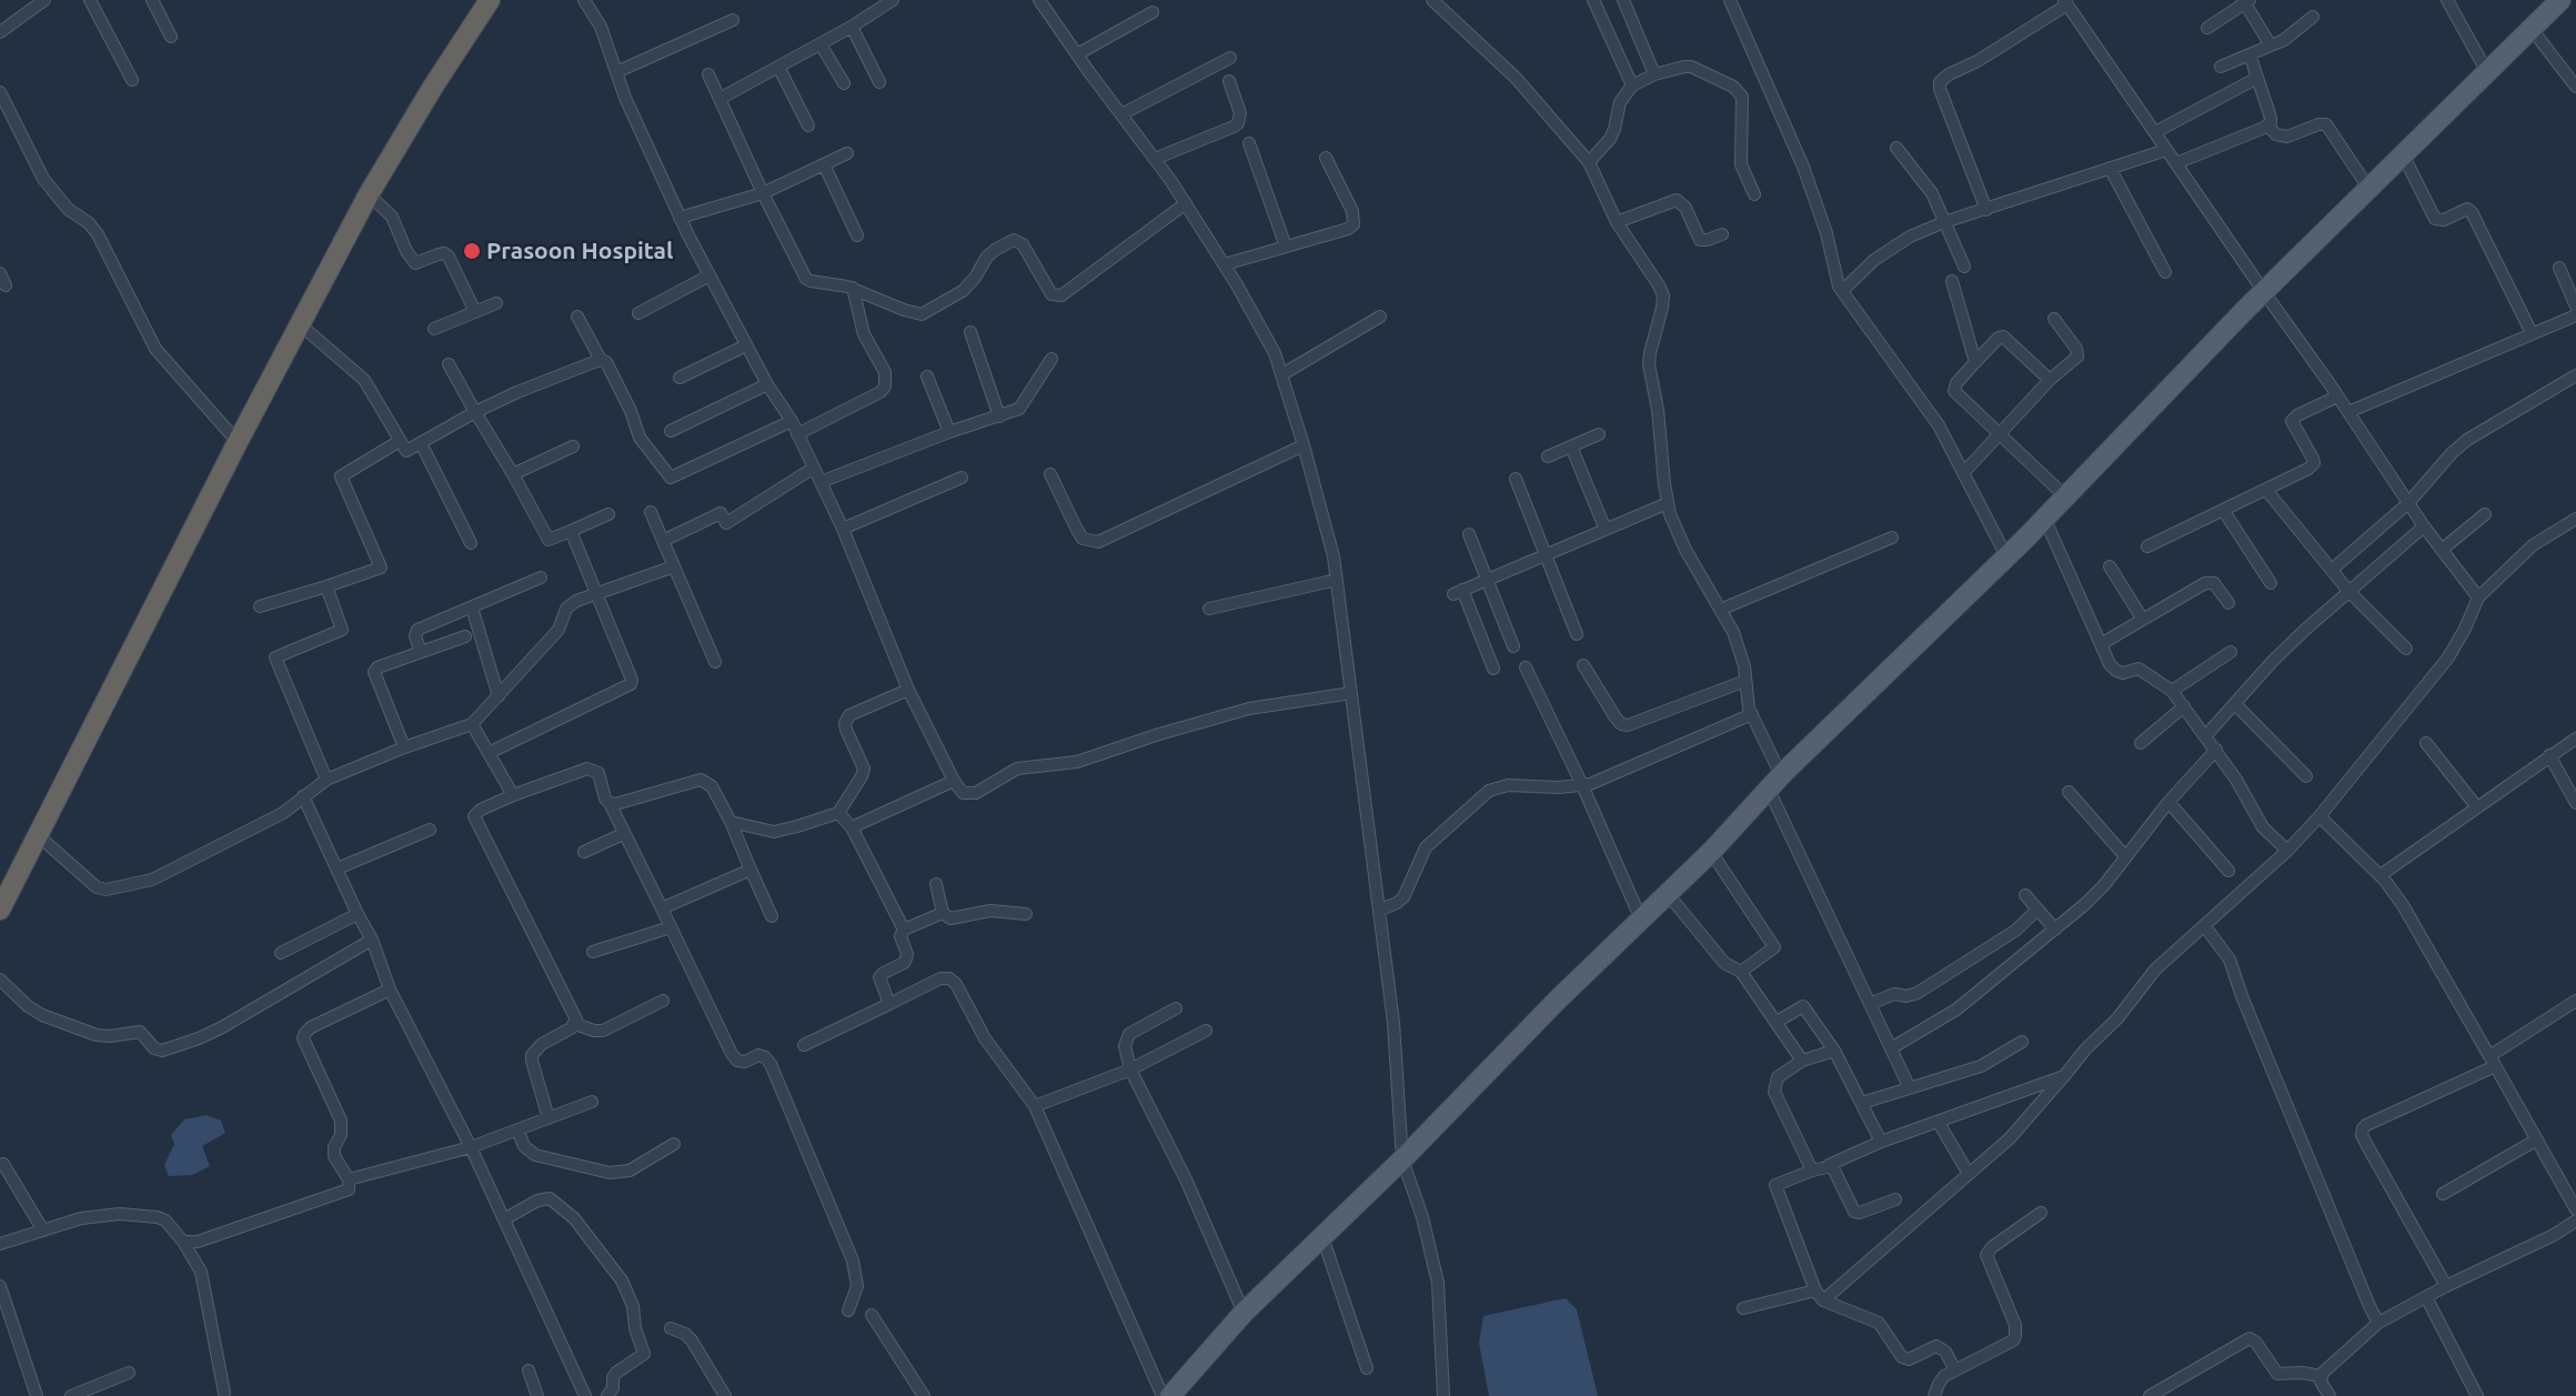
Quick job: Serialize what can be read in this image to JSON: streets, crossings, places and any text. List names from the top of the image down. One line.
{"places":["Prasoon Hospital"]}
